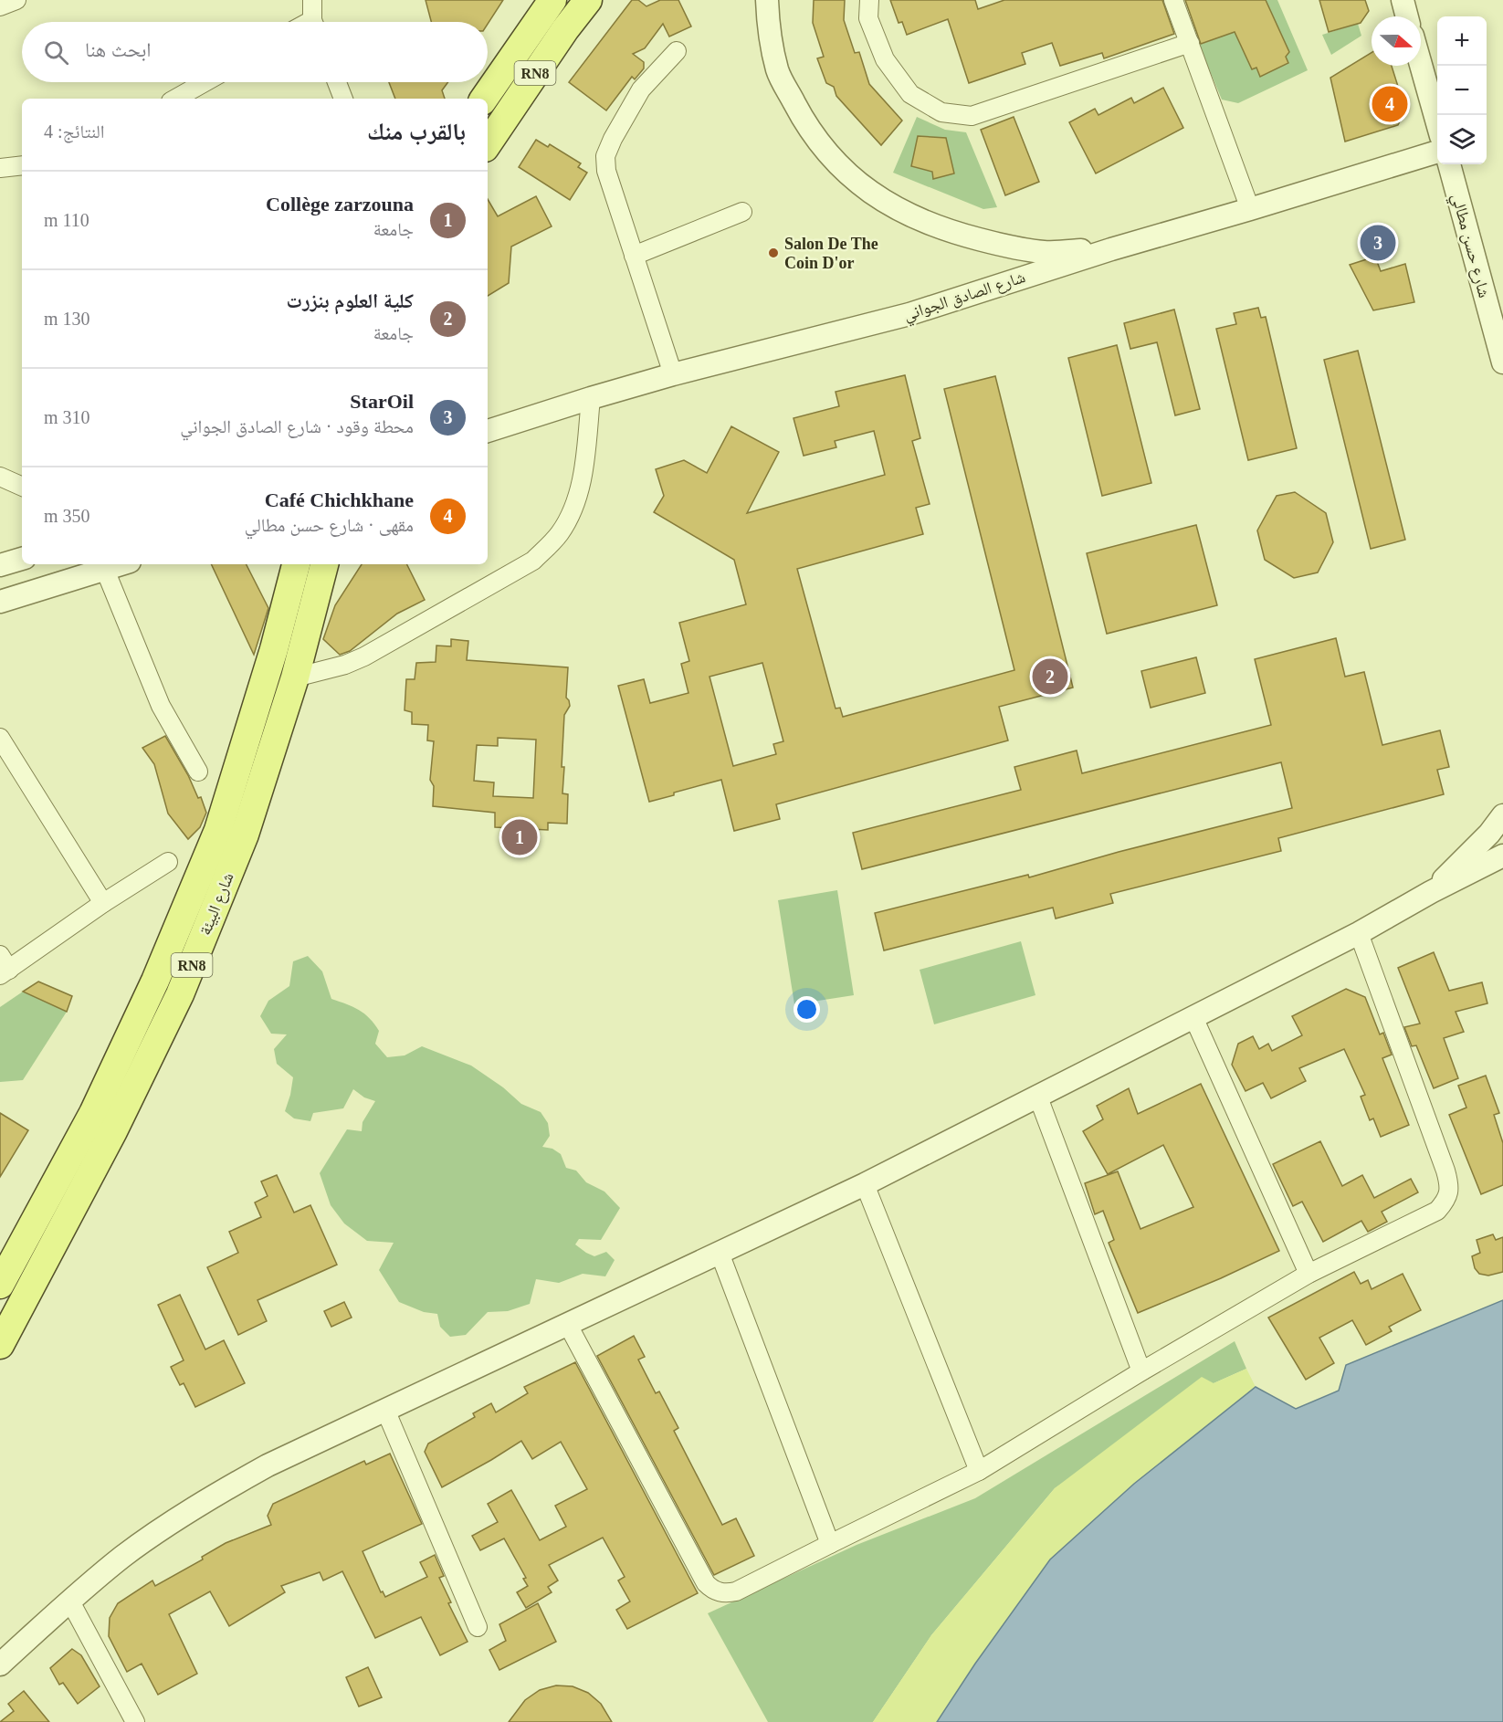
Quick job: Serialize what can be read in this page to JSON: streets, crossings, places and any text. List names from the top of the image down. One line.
{"streets":{"main road":["RN8","شارع البيئة"],"street":["شارع حسن مطالي","شارع الصادق الجواني"]},"places":["Salon De The Coin D'or"],"north":"right","page":{"map_buttons":["+","−"],"search":"ابحث هنا","pins":["4","3","2","1"],"heading":["بالقرب منك","النتائج: 4"],"list":[{"mark":"1","name":"Collège zarzouna","note":"جامعة","value":"110 m"},{"mark":"2","name":"كلية العلوم بنزرت","note":"جامعة","value":"130 m"},{"mark":"3","name":"StarOil","note":"محطة وقود · شارع الصادق الجواني","value":"310 m"},{"mark":"4","name":"Café Chichkhane","note":"مقهى · شارع حسن مطالي","value":"350 m"}]}}
